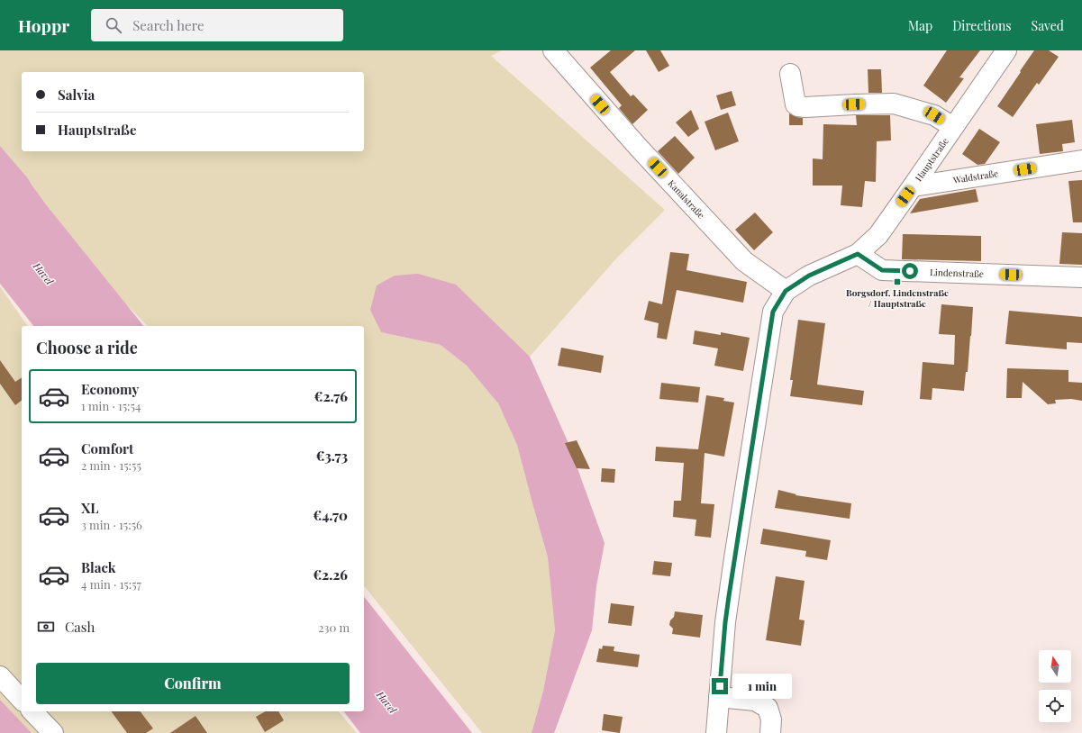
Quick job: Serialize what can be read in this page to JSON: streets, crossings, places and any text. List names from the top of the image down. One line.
{"streets":{"street":["Hauptstraße","Waldstraße","Kanalstraße","Lindenstraße"]},"crossings":[["Hauptstraße","Waldstraße"],["Hauptstraße","Kanalstraße"],["Hauptstraße","Lindenstraße"]],"water":["Havel"],"places":{"transit":["Borgsdorf, Lindenstraße / Hauptstraße"]},"north":"top","page":{"header":"Hoppr","search":"Search here","nav":["Map","Directions","Saved"],"banner":["Salvia","Hauptstraße"],"heading":"Choose a ride","list":[{"name":"Economy","note":"1 min · 15:54","value":"€2.76"},{"name":"Comfort","note":"2 min · 15:55","value":"€3.73"},{"name":"XL","note":"3 min · 15:56","value":"€4.70"},{"name":"Black","note":"4 min · 15:57","value":"€2.26"}],"pay":["Cash","230 m"],"buttons":"Confirm","bubble":"1 min"}}
